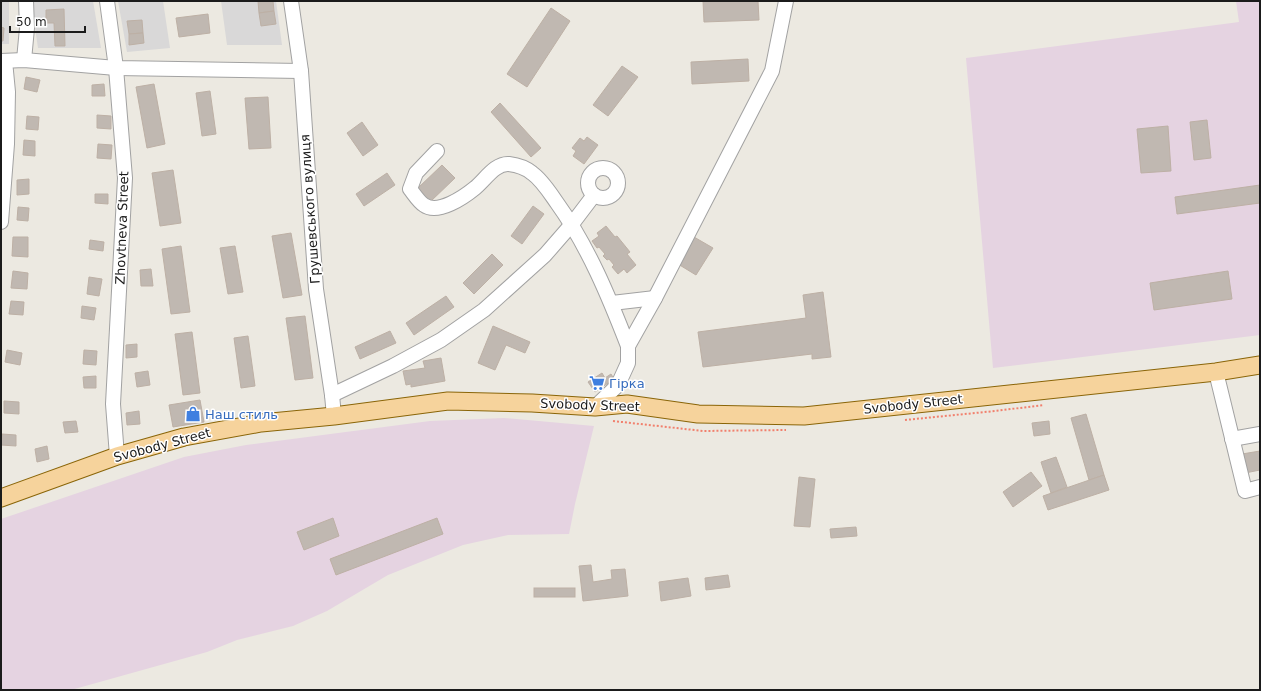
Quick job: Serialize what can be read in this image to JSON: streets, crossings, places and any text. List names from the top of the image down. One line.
{"streets":{"main road":["Svobody Street"],"street":["Грушевського вулиця","Zhovtneva Street"]},"crossings":[["Грушевського вулиця","Svobody Street"],["Zhovtneva Street","Svobody Street"]],"places":{"supermarket":["Гірка"],"shop":["Наш стиль"]},"scale_bar":"50 m"}
